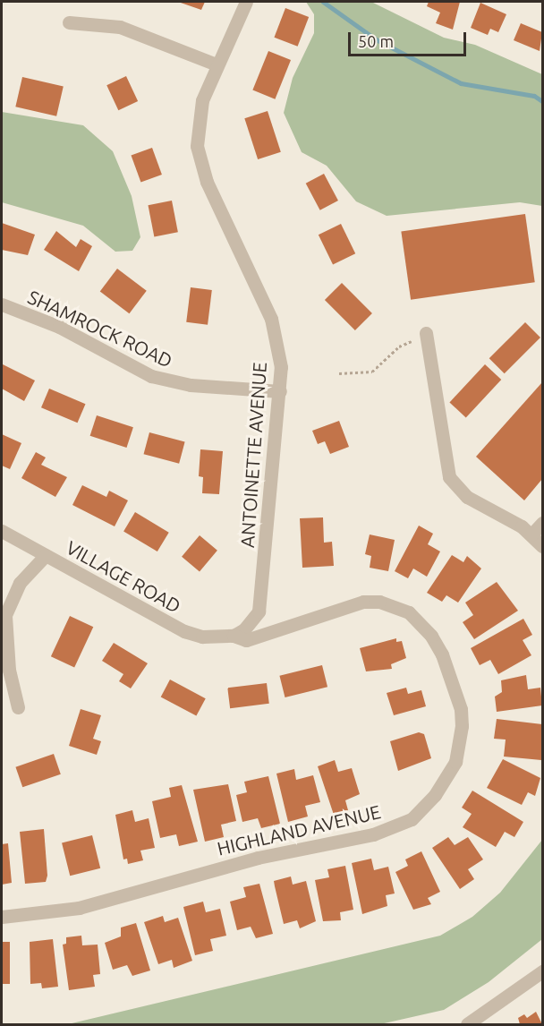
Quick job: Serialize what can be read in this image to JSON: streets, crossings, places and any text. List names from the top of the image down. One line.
{"streets":{"street":["SHAMROCK ROAD","ANTOINETTE AVENUE","VILLAGE ROAD","HIGHLAND AVENUE"]},"crossings":[["SHAMROCK ROAD","ANTOINETTE AVENUE"],["ANTOINETTE AVENUE","VILLAGE ROAD"],["ANTOINETTE AVENUE","HIGHLAND AVENUE"],["VILLAGE ROAD","HIGHLAND AVENUE"]],"scale_bar":"50 m"}
